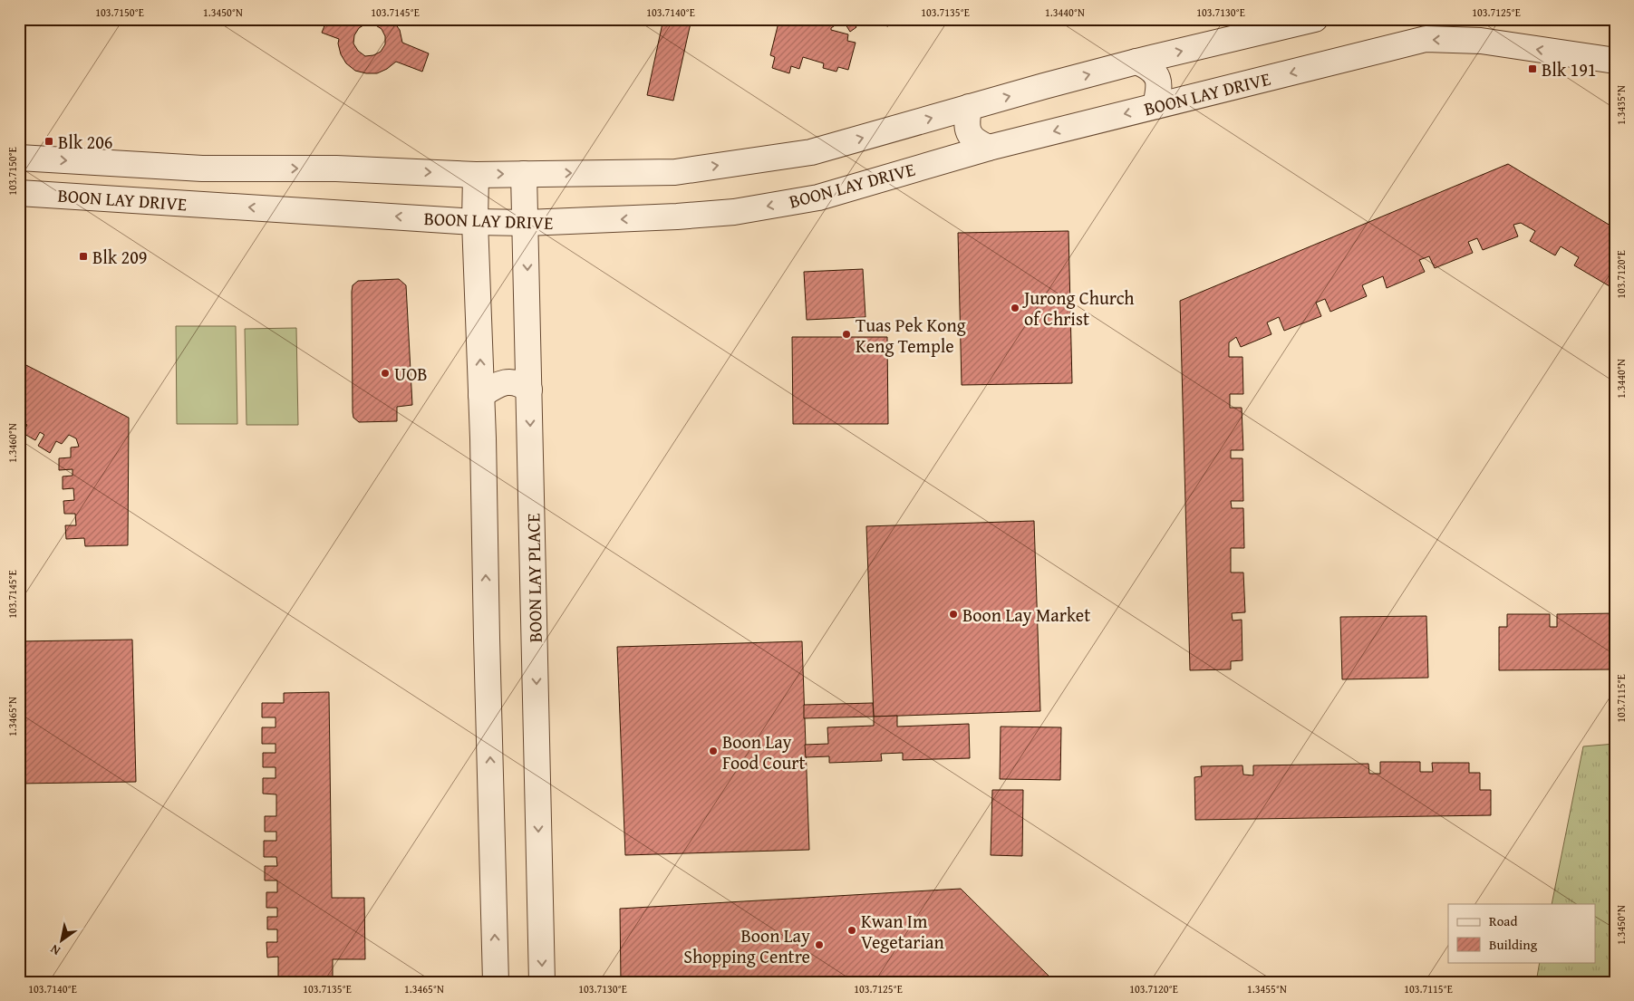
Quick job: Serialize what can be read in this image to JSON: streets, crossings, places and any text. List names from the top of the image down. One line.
{"streets":{"street":["BOON LAY DRIVE","BOON LAY PLACE"]},"crossings":[["BOON LAY DRIVE","BOON LAY PLACE"]],"places":{"transit":["Blk 191","Blk 206","Blk 209"],"other":["Jurong Church of Christ","Tuas Pek Kong Keng Temple","UOB","Boon Lay Market","Boon Lay Food Court","Kwan Im Vegetarian","Boon Lay Shopping Centre"]},"legend":["Road","Building"],"north":"bottom left","coordinates":["103.7150°E","1.3450°N","103.7145°E","103.7140°E","103.7135°E","1.3440°N","103.7130°E","103.7125°E","1.3435°N","103.7120°E","1.3460°N","103.7115°E","1.3465°N","1.3455°N"]}
